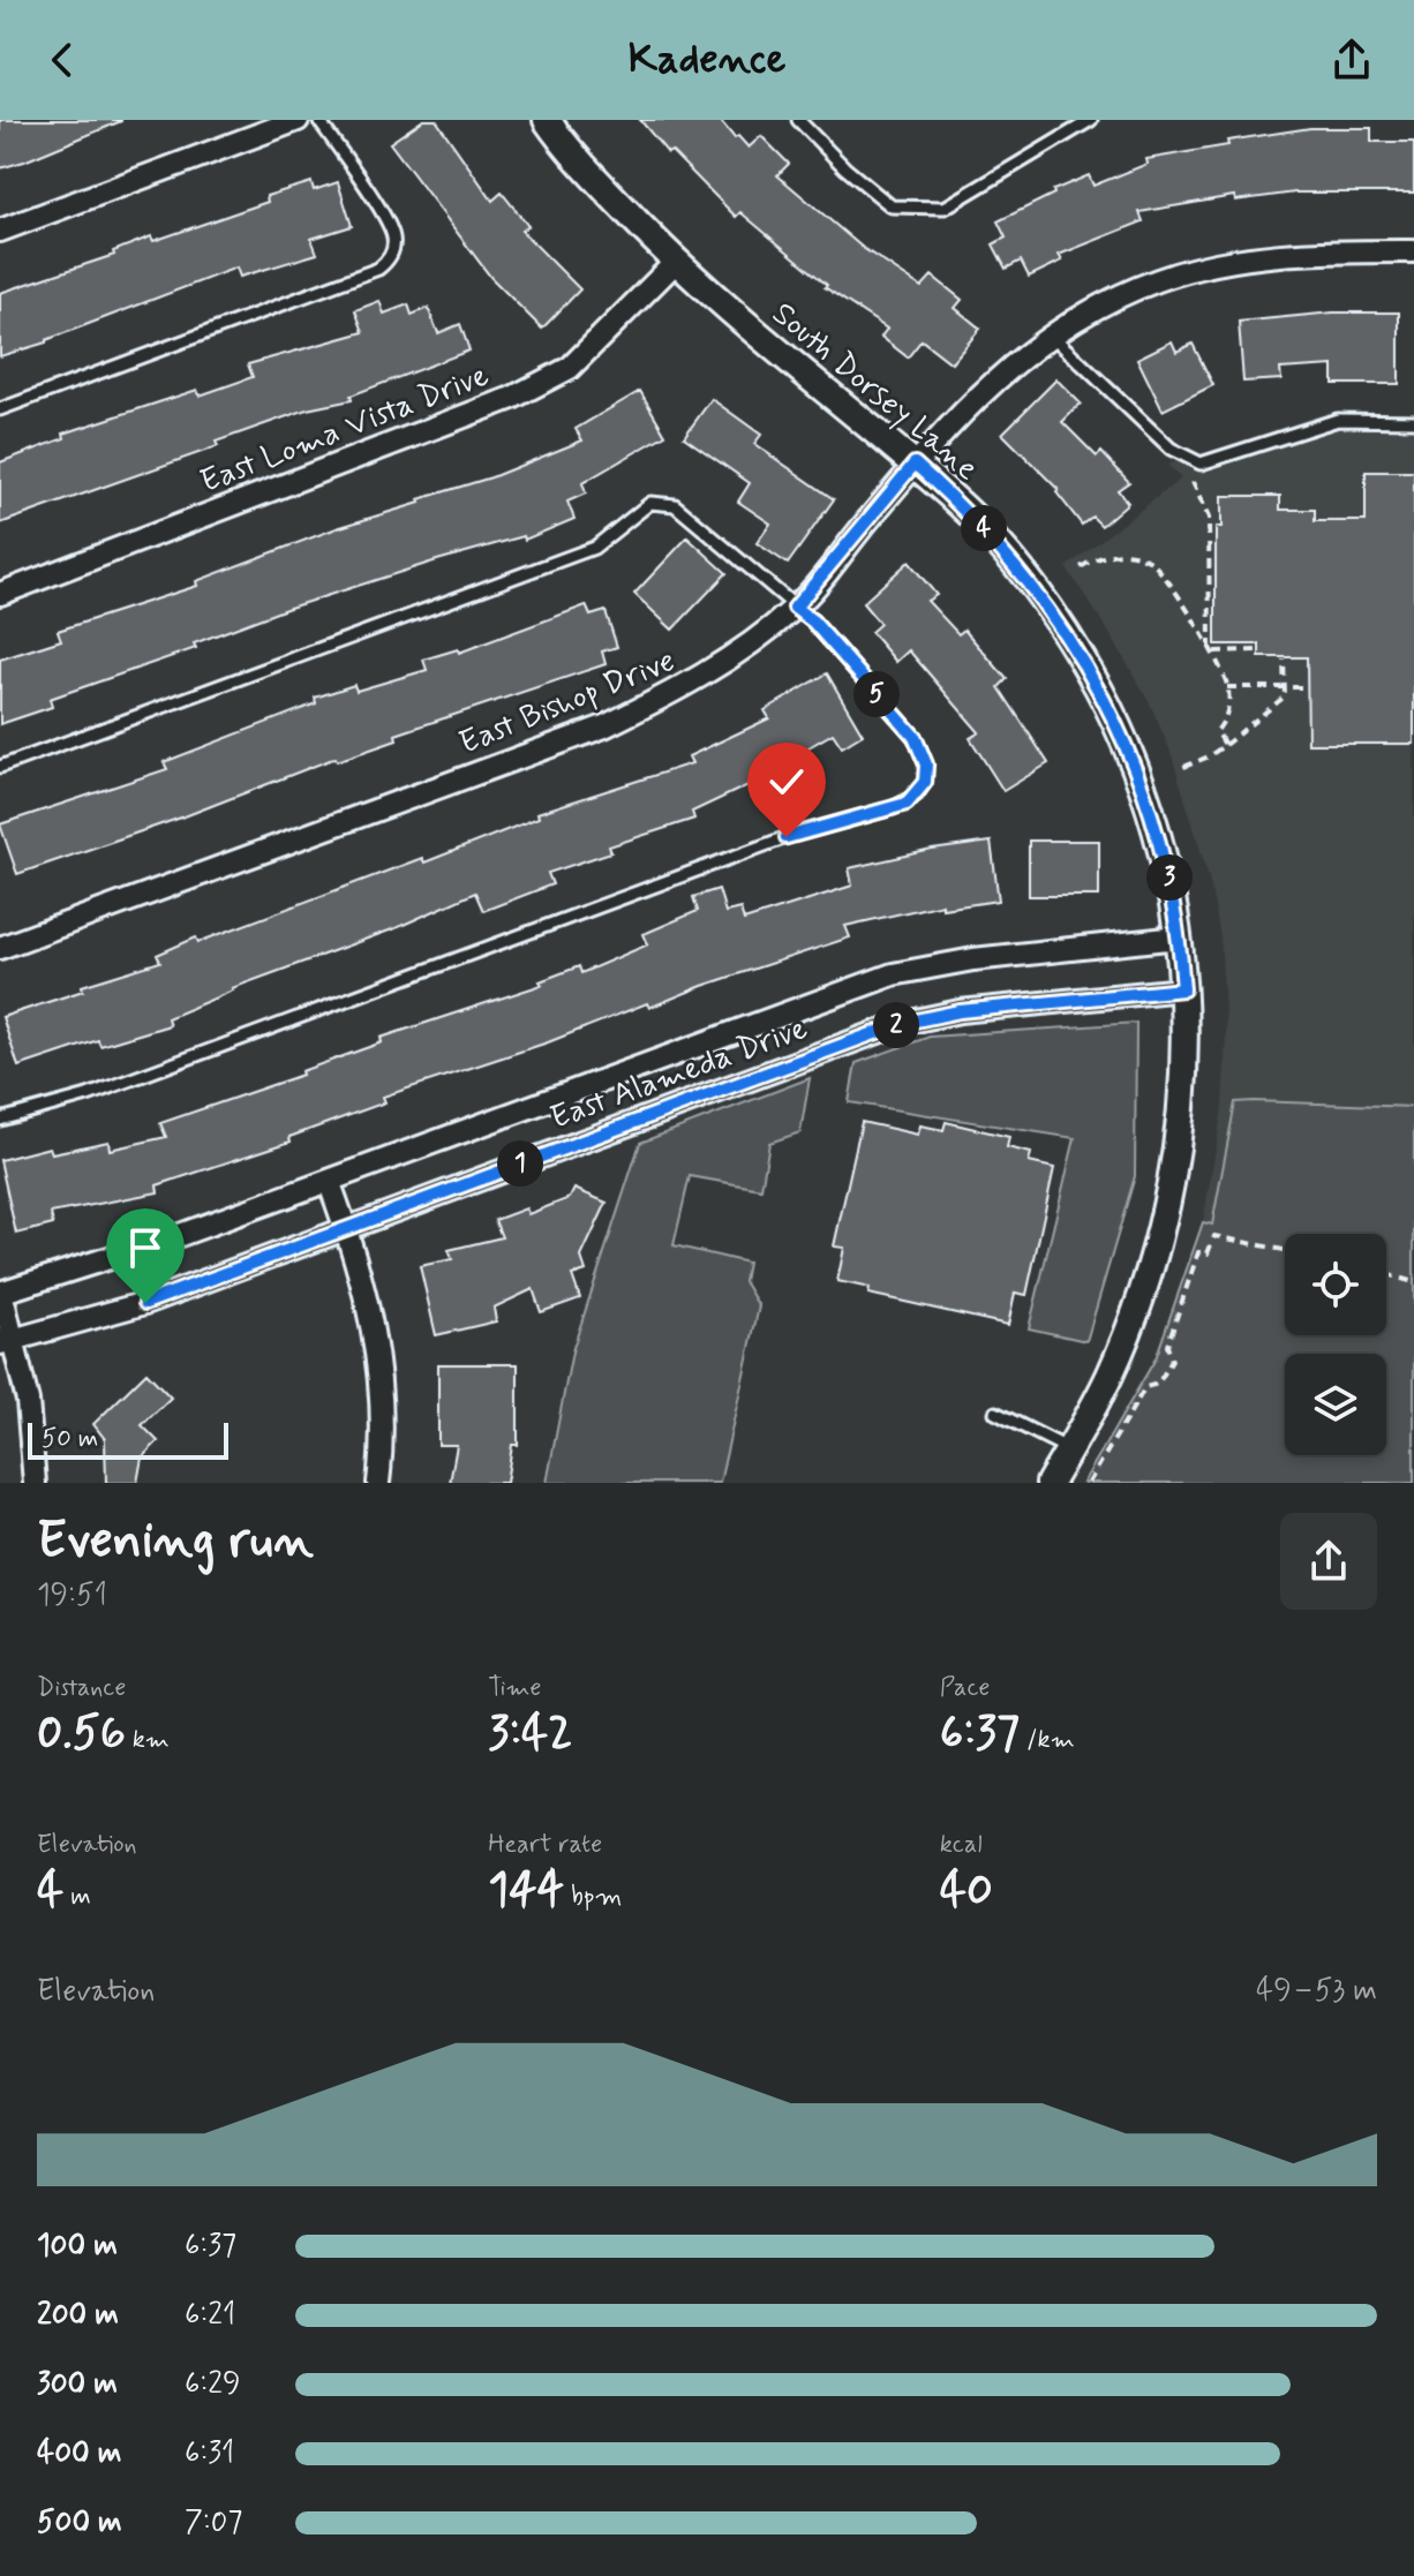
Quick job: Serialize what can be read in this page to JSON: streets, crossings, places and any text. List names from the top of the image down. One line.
{"streets":{"street":["South Dorsey Lane","East Loma Vista Drive","East Bishop Drive","East Alameda Drive"]},"crossings":[["South Dorsey Lane","East Loma Vista Drive"],["South Dorsey Lane","East Bishop Drive"],["South Dorsey Lane","East Alameda Drive"]],"scale_bar":"50 m","page":{"header":"Kadence","pins":["4","5","3","2","1"],"scale":"50 m","heading":["Evening run","19:51"],"stats":[["Distance","0.56 km"],["Time","3:42"],["Pace","6:37 /km"],["Elevation","4 m"],["Heart rate","144 bpm"],["kcal","40"]],"chart":["Elevation","49–53 m"],"list":[{"name":"100 m","note":"6:37"},{"name":"200 m","note":"6:21"},{"name":"300 m","note":"6:29"},{"name":"400 m","note":"6:31"},{"name":"500 m","note":"7:07"}]}}
